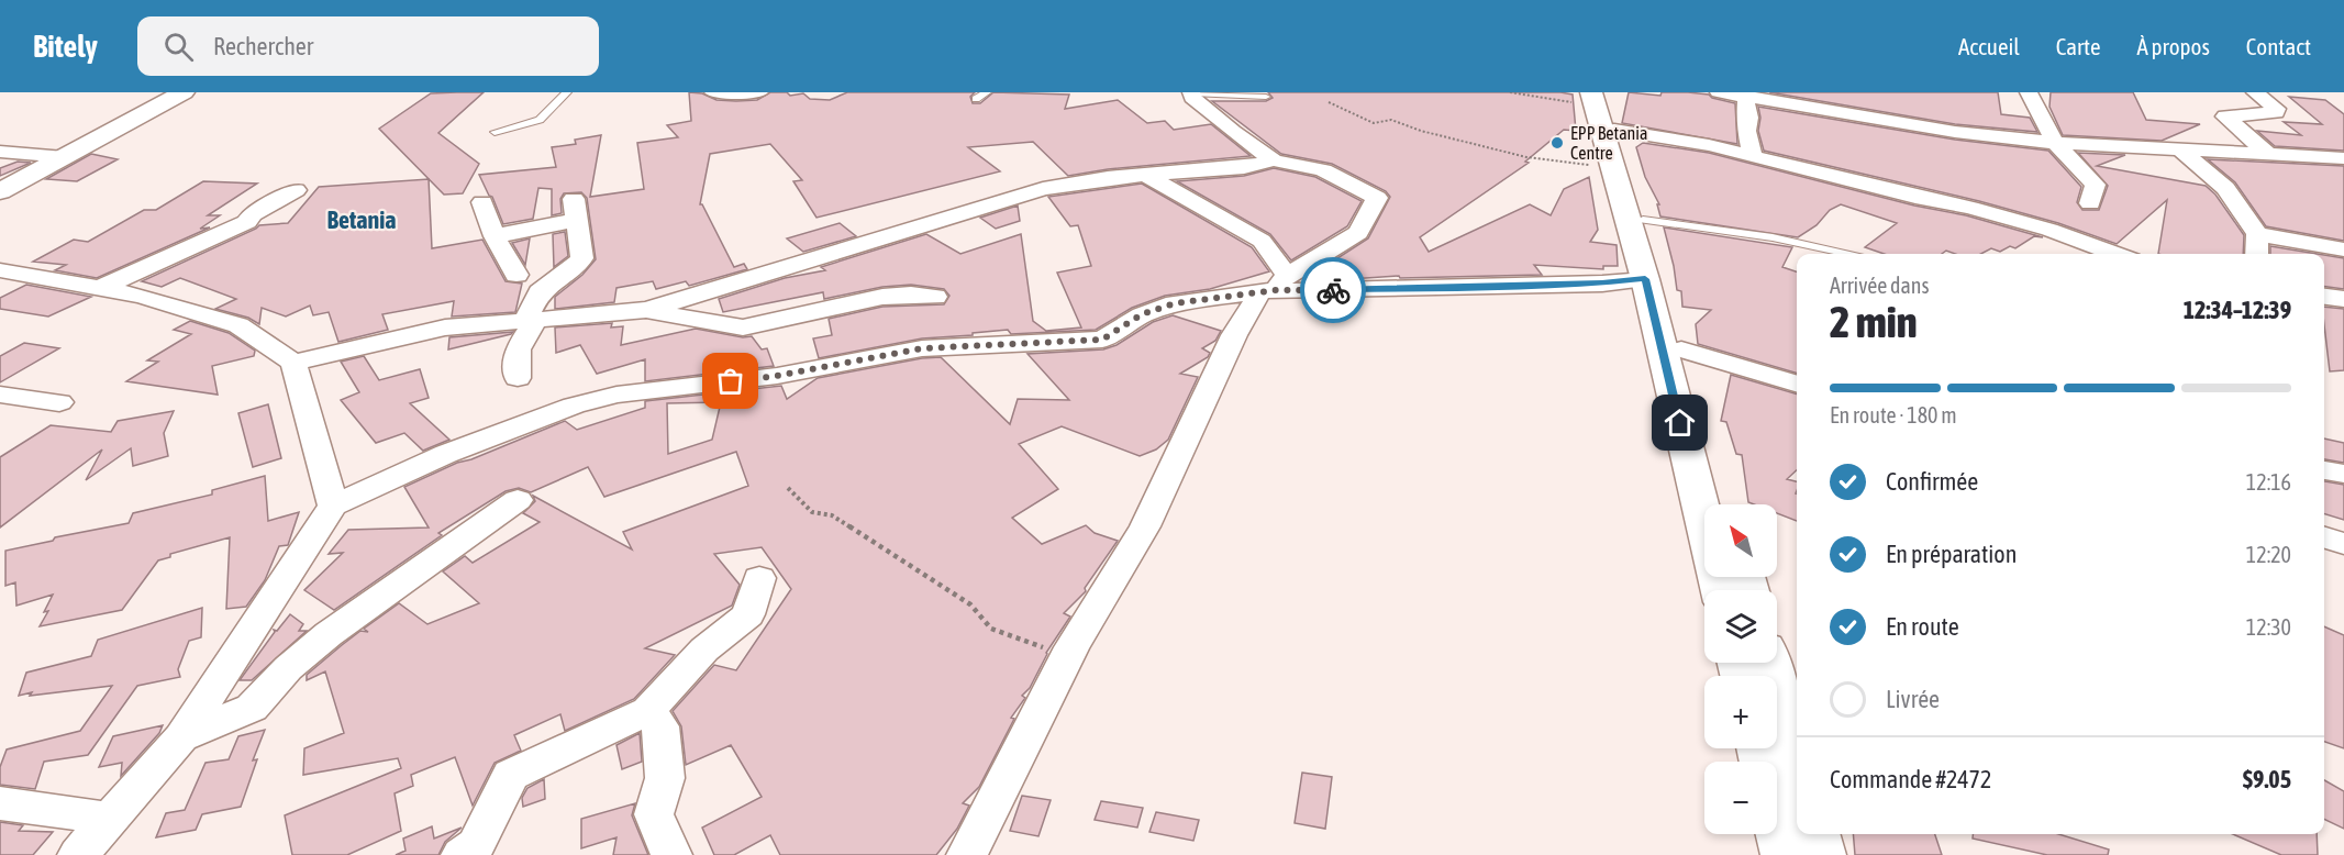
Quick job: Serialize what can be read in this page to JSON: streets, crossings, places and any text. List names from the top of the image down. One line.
{"districts":["Betania"],"places":["EPP Betania Centre"],"north":"top left","page":{"header":"Bitely","search":"Rechercher","nav":["Accueil","Carte","À propos","Contact"],"heading":["2 min","Arrivée dans","12:34–12:39"],"panel":["Commande #2472","$9.05"],"bar":"En route · 180 m","list":[["Confirmée","12:16"],["En préparation","12:20"],["En route","12:30"],"Livrée"],"map_buttons":["+","−"]}}
